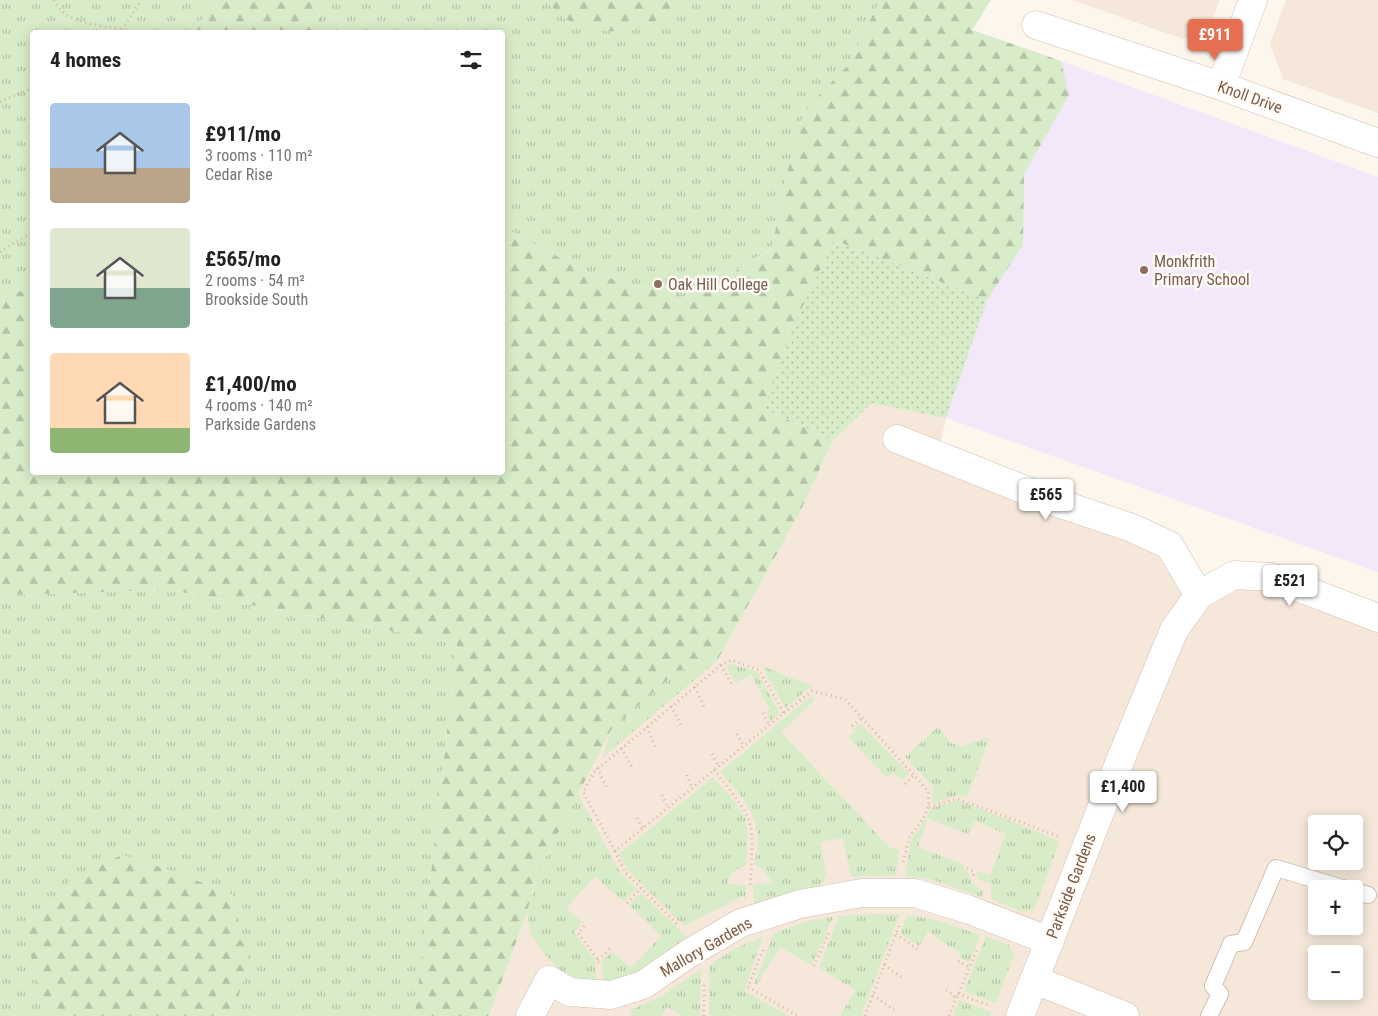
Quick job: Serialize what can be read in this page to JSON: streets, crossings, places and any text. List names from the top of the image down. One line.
{"streets":{"street":["Knoll Drive","Parkside Gardens","Mallory Gardens"]},"crossings":[["Parkside Gardens","Mallory Gardens"]],"places":["Monkfrith Primary School","Oak Hill College"],"page":{"price":["£911","£565","£521","£1,400"],"heading":"4 homes","list":[{"name":"£911/mo","note":"3 rooms · 110 m² · Cedar Rise"},{"name":"£565/mo","note":"2 rooms · 54 m² · Brookside South"},{"name":"£1,400/mo","note":"4 rooms · 140 m² · Parkside Gardens"}],"map_buttons":["+","−"]}}
